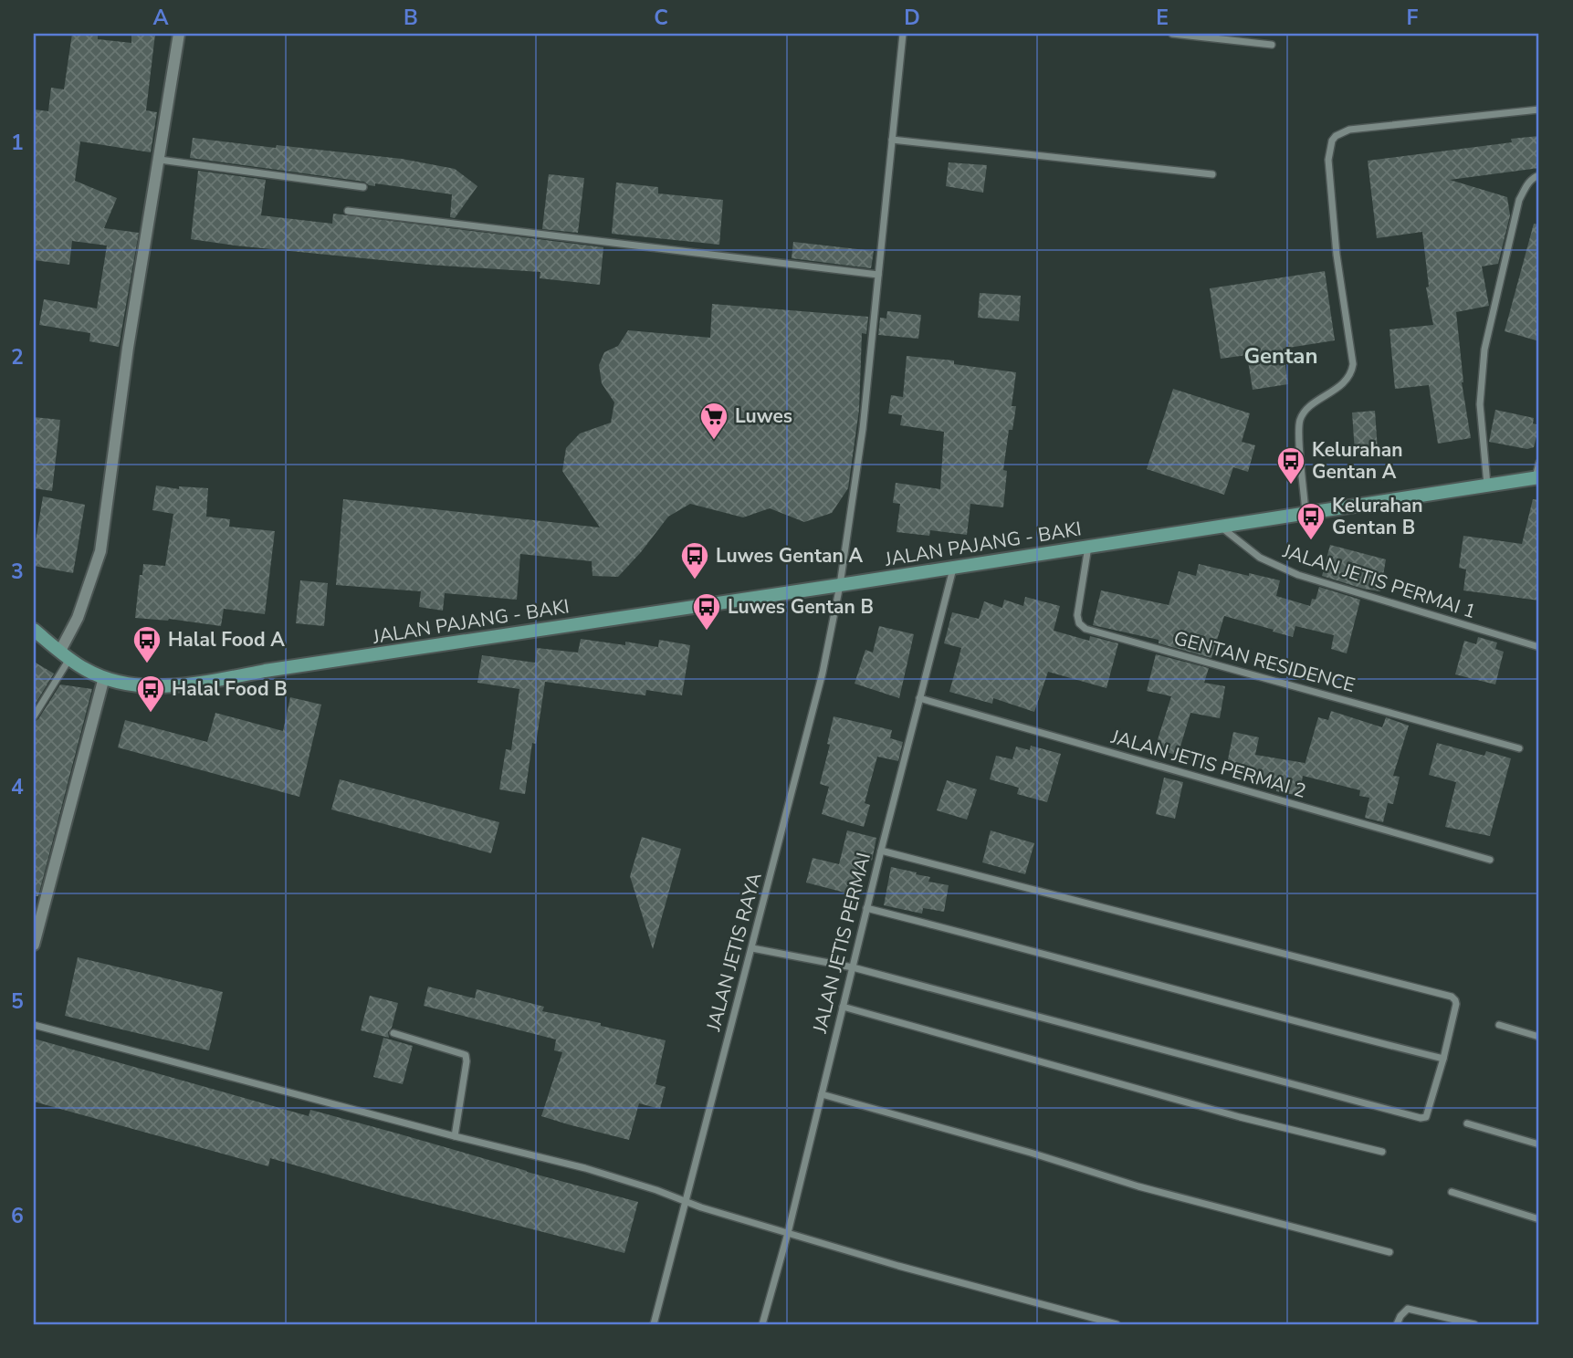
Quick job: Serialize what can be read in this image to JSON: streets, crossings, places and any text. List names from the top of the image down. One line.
{"streets":{"main road":["JALAN PAJANG - BAKI"],"street":["JALAN JETIS PERMAI 1","GENTAN RESIDENCE","JALAN JETIS PERMAI 2","JALAN JETIS PERMAI","JALAN JETIS RAYA"]},"crossings":[["JALAN PAJANG - BAKI","JALAN JETIS PERMAI 1"],["JALAN PAJANG - BAKI","GENTAN RESIDENCE"],["JALAN PAJANG - BAKI","JALAN JETIS PERMAI"],["JALAN PAJANG - BAKI","JALAN JETIS RAYA"],["JALAN JETIS PERMAI 2","JALAN JETIS PERMAI"]],"districts":["Gentan"],"places":{"supermarket":["Luwes"],"bus stop":["Kelurahan Gentan A","Kelurahan Gentan B","Luwes Gentan A","Luwes Gentan B","Halal Food A","Halal Food B"]},"grid":{"columns":["A","B","C","D","E","F"],"rows":["1","2","3","4","5","6"]}}
